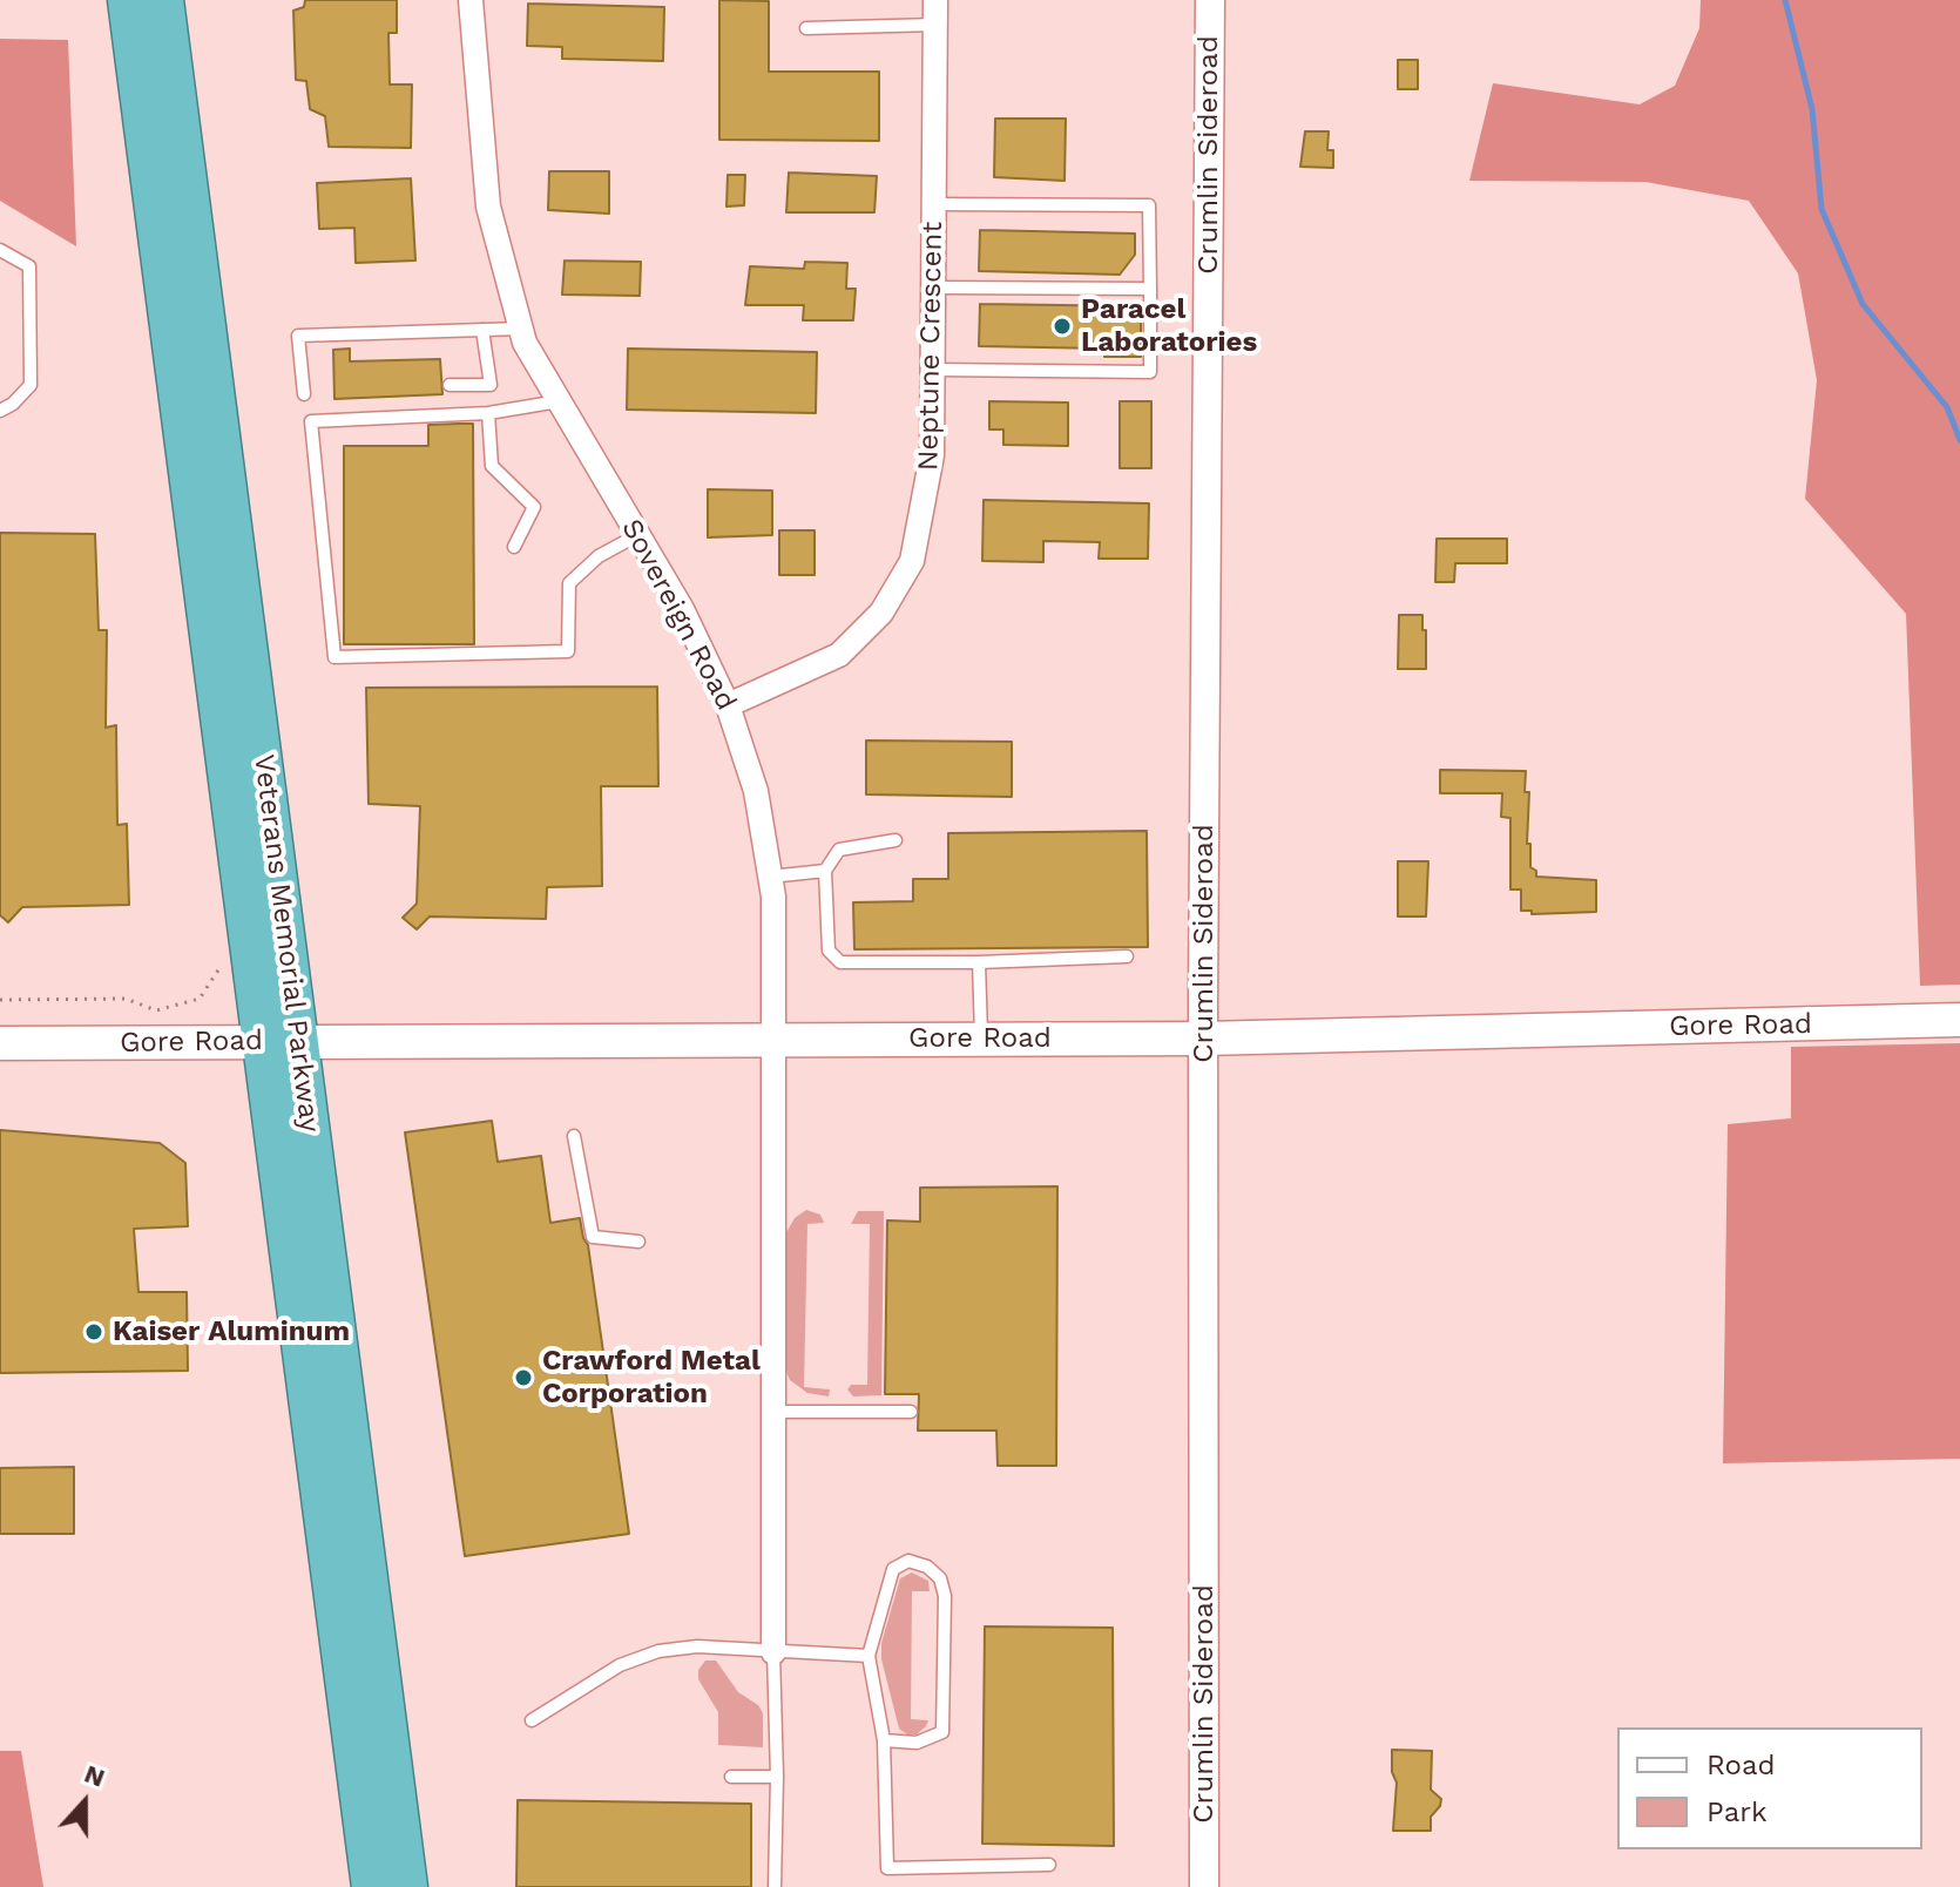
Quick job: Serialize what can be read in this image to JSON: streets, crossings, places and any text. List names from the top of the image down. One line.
{"streets":{"highway":["Veterans Memorial Parkway"],"main road":["Gore Road"],"street":["Crumlin Sideroad","Neptune Crescent","Sovereign Road"]},"crossings":[["Crumlin Sideroad","Gore Road"],["Neptune Crescent","Sovereign Road"],["Sovereign Road","Gore Road"],["Veterans Memorial Parkway","Gore Road"]],"places":["Paracel Laboratories","Kaiser Aluminum","Crawford Metal Corporation"],"legend":["Road","Park"],"north":"top"}
